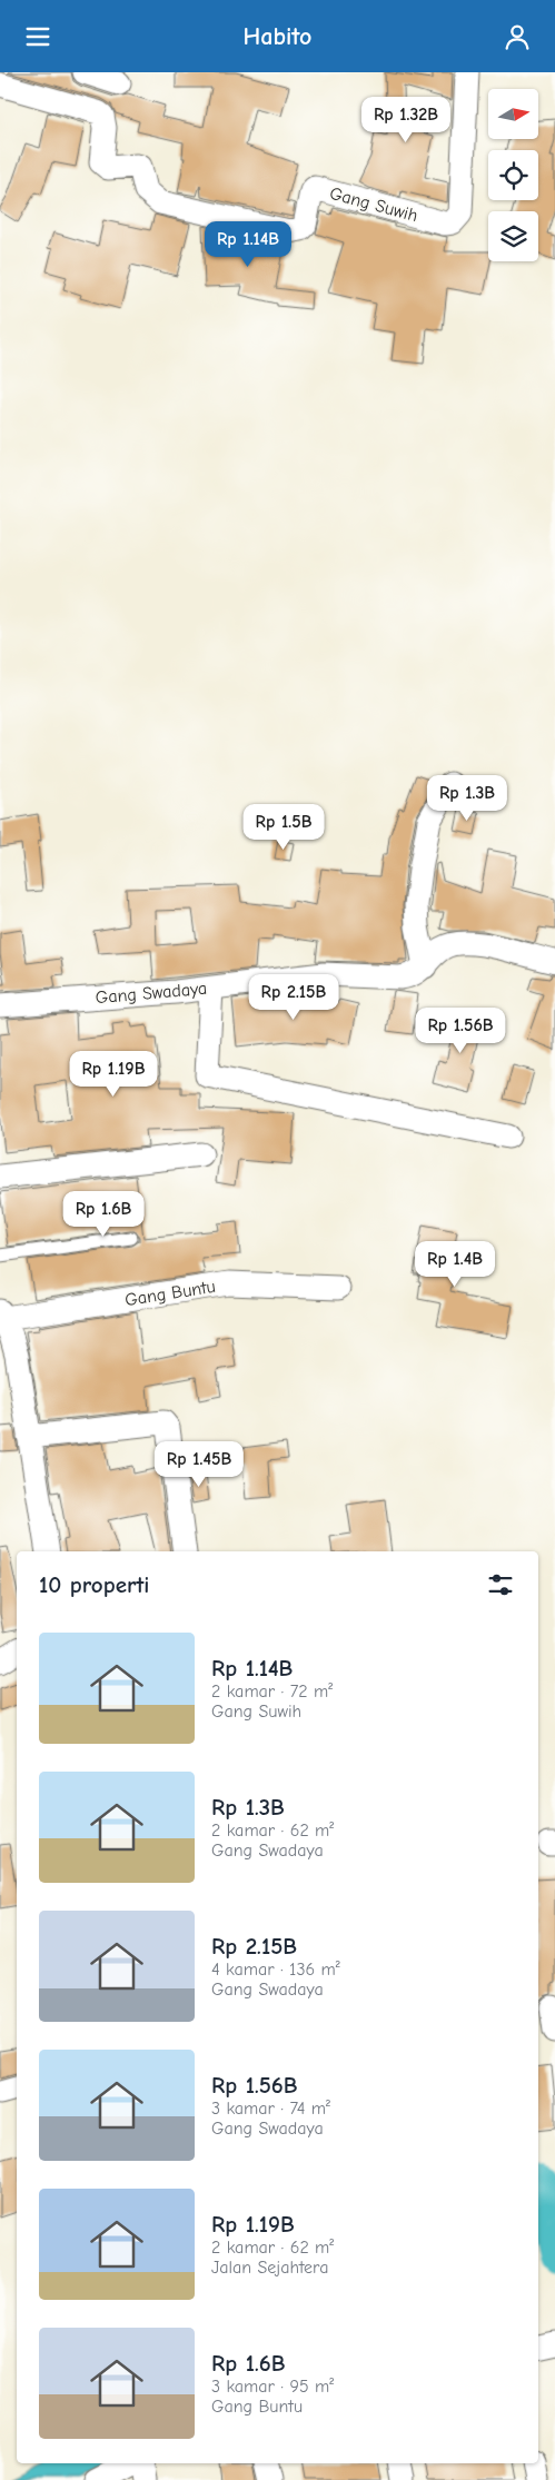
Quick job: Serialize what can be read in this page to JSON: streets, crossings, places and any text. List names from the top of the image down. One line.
{"streets":{"street":["Gang Suwih","Gang Swadaya","Gang Buntu"]},"north":"right","page":{"header":"Habito","price":["Rp 1.32B","Rp 1.14B","Rp 1.3B","Rp 1.5B","Rp 2.15B","Rp 1.56B","Rp 1.19B","Rp 1.6B","Rp 1.4B","Rp 1.45B"],"heading":"10 properti","list":[{"name":"Rp 1.14B","note":"2 kamar · 72 m² · Gang Suwih"},{"name":"Rp 1.3B","note":"2 kamar · 62 m² · Gang Swadaya"},{"name":"Rp 2.15B","note":"4 kamar · 136 m² · Gang Swadaya"},{"name":"Rp 1.56B","note":"3 kamar · 74 m² · Gang Swadaya"},{"name":"Rp 1.19B","note":"2 kamar · 62 m² · Jalan Sejahtera"},{"name":"Rp 1.6B","note":"3 kamar · 95 m² · Gang Buntu"}]}}
